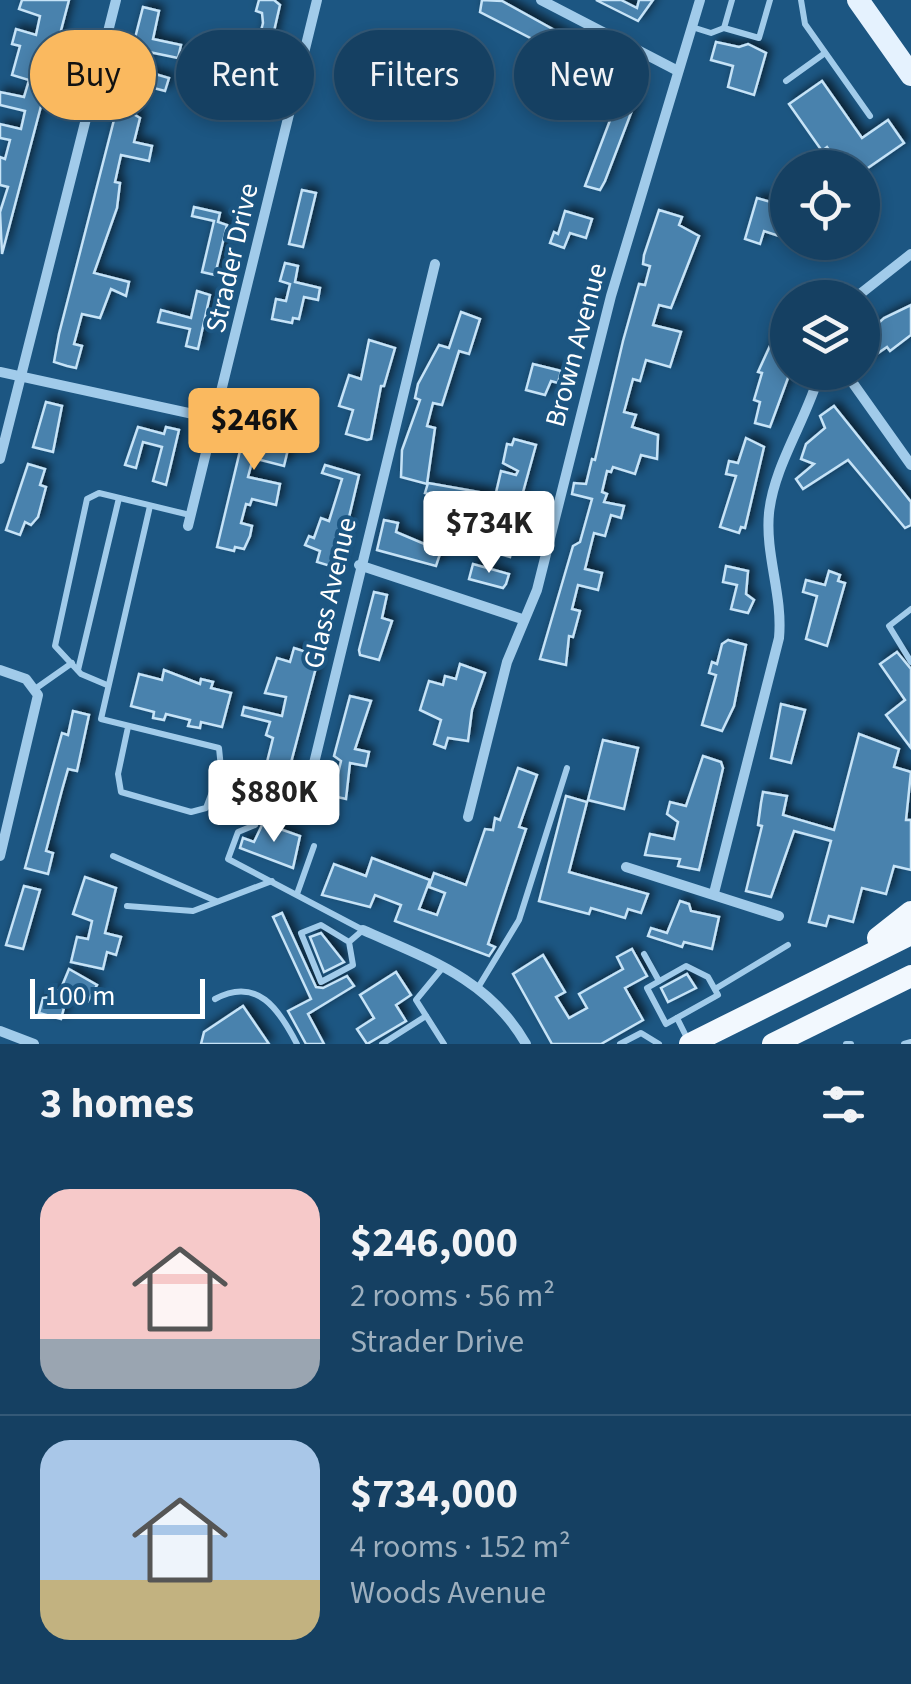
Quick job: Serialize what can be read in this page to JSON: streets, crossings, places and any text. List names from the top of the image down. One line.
{"streets":{"street":["Strader Drive","Brown Avenue","Glass Avenue"]},"scale_bar":"100 m","page":{"chip":["Buy","Rent","Filters","New"],"price":["$246K","$734K","$880K"],"scale":"100 m","heading":"3 homes","list":[{"name":"$246,000","note":"2 rooms · 56 m² · Strader Drive"},{"name":"$734,000","note":"4 rooms · 152 m² · Woods Avenue"}]}}
